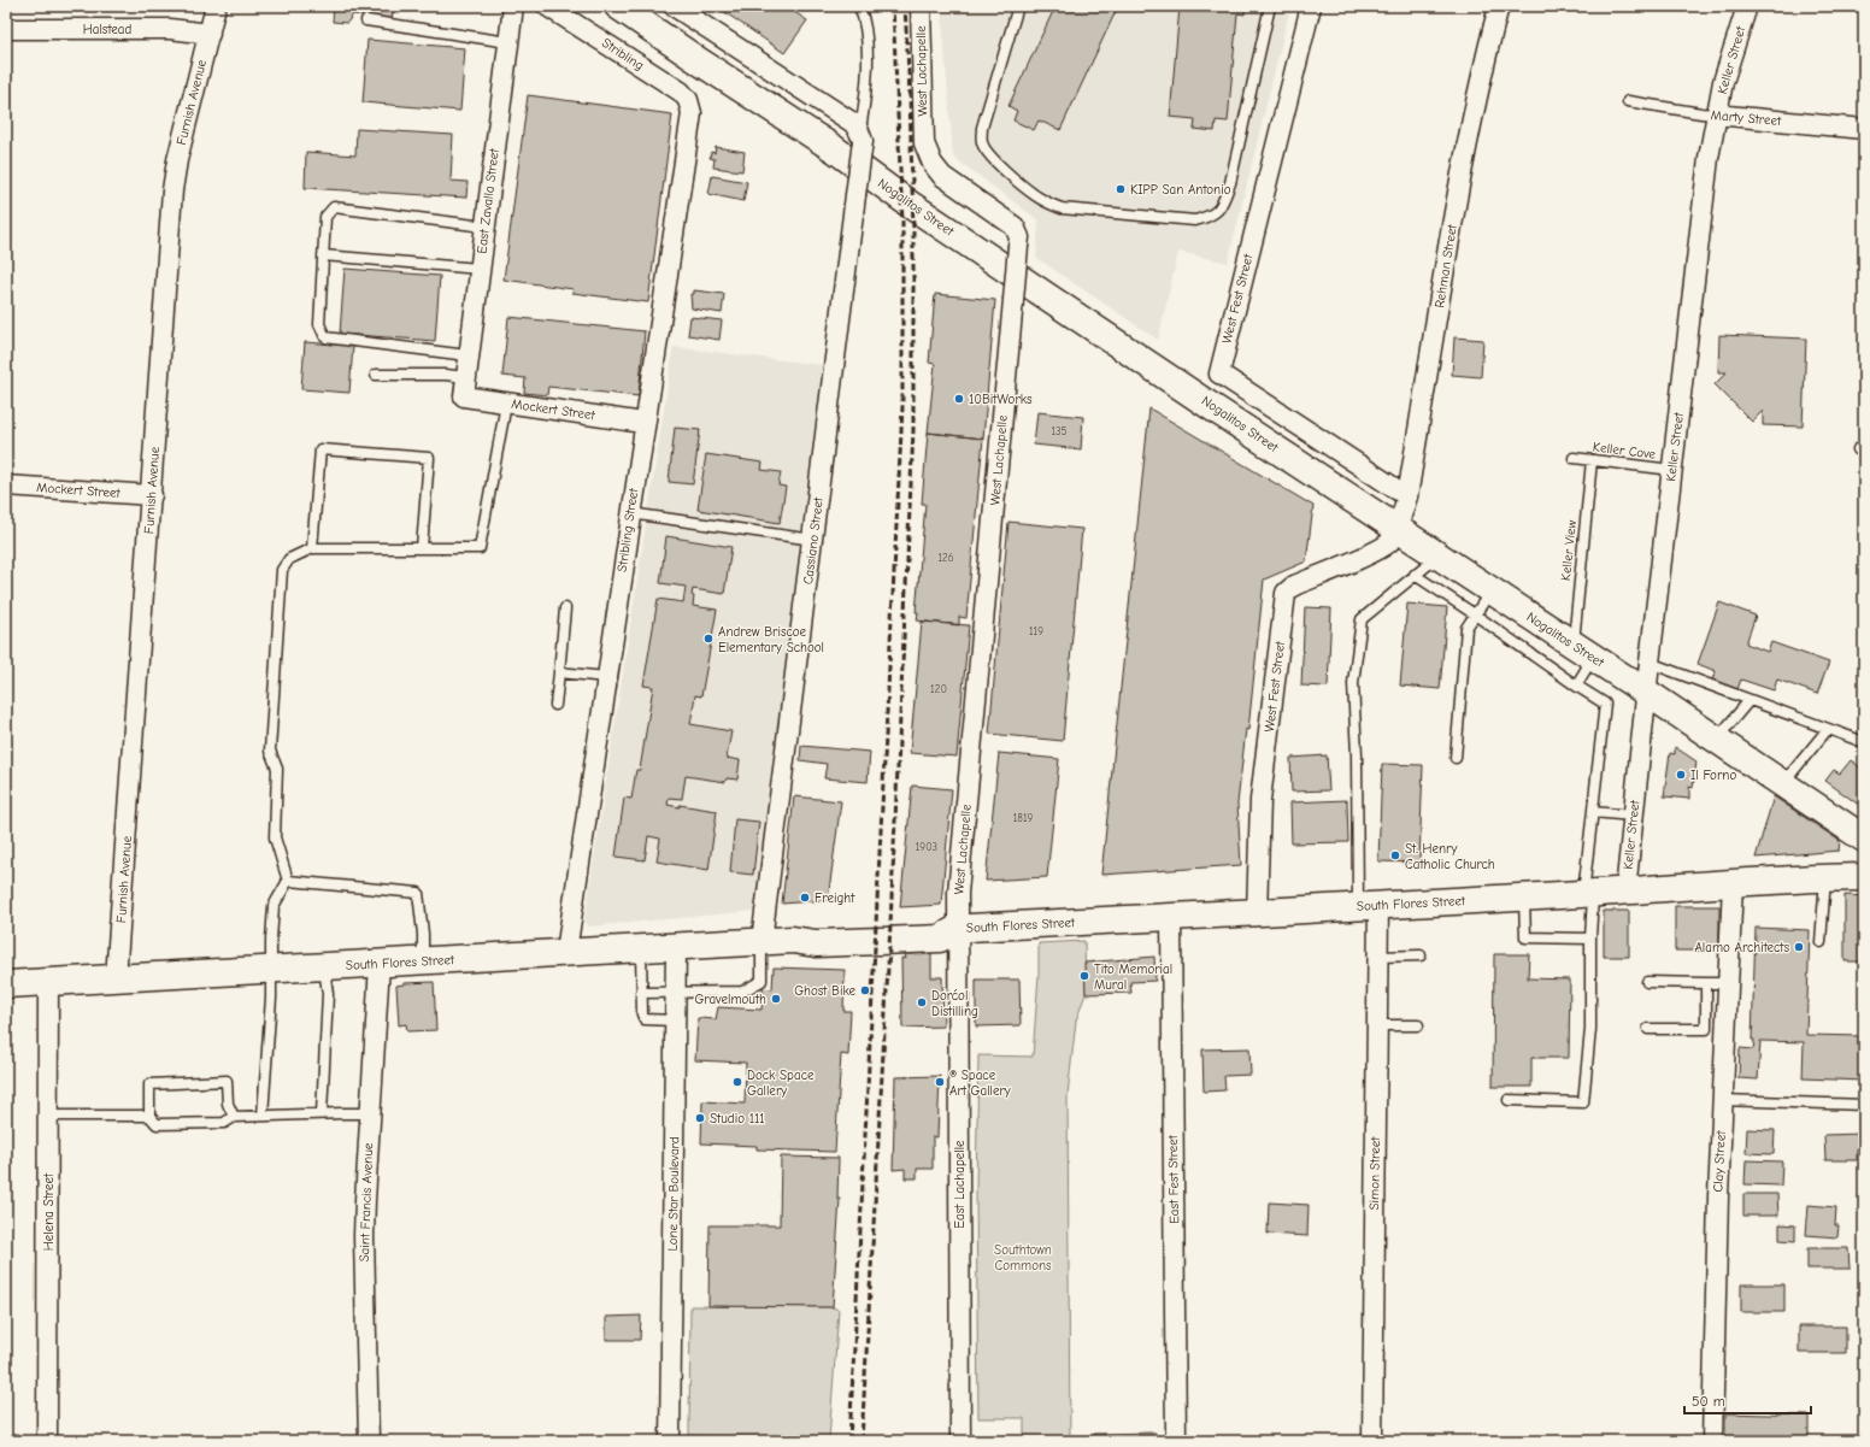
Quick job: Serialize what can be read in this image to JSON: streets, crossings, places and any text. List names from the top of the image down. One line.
{"streets":{"main road":["Nogalitos Street","South Flores Street"],"street":["Halstead","Stribling","Keller Street","West Lachapelle","Furnish Avenue","Marty Street","East Zavalla Street","Rehman Street","West Fest Street","Mockert Street","Stribling Street","Cassiano Street","Clay Street","Simon Street","East Fest Street","East Lachapelle","Lone Star Boulevard","Saint Francis Avenue","Helena Street"],"lane":["Keller Cove","Keller View"]},"crossings":[["Halstead","Furnish Avenue"],["Stribling","Stribling Street"],["Keller Street","Marty Street"],["Keller Street","Nogalitos Street"],["Keller Street","Keller Cove"],["Keller Street","South Flores Street"],["West Lachapelle","South Flores Street"],["West Lachapelle","East Lachapelle"],["Furnish Avenue","Mockert Street"],["Furnish Avenue","South Flores Street"],["East Zavalla Street","Mockert Street"],["Nogalitos Street","Rehman Street"],["Nogalitos Street","West Fest Street"],["Nogalitos Street","Keller View"],["Rehman Street","West Fest Street"],["West Fest Street","South Flores Street"],["Mockert Street","Stribling Street"],["Keller Cove","Keller View"],["Stribling Street","South Flores Street"],["Cassiano Street","South Flores Street"],["South Flores Street","Clay Street"],["South Flores Street","Simon Street"],["South Flores Street","East Fest Street"],["South Flores Street","East Lachapelle"],["South Flores Street","Lone Star Boulevard"],["South Flores Street","Saint Francis Avenue"],["South Flores Street","Helena Street"]],"parks":["Southtown Commons"],"places":["KIPP San Antonio","10BitWorks","Andrew Briscoe Elementary School","Il Forno","St. Henry Catholic Church","Freight","Alamo Architects","Tito Memorial Mural","Ghost Bike","Gravelmouth","Dorćol Distilling","Dock Space Gallery","® Space Art Gallery","Studio 111"],"house_numbers":["135","126","119","120","1819","1903"],"scale_bar":"50 m"}
